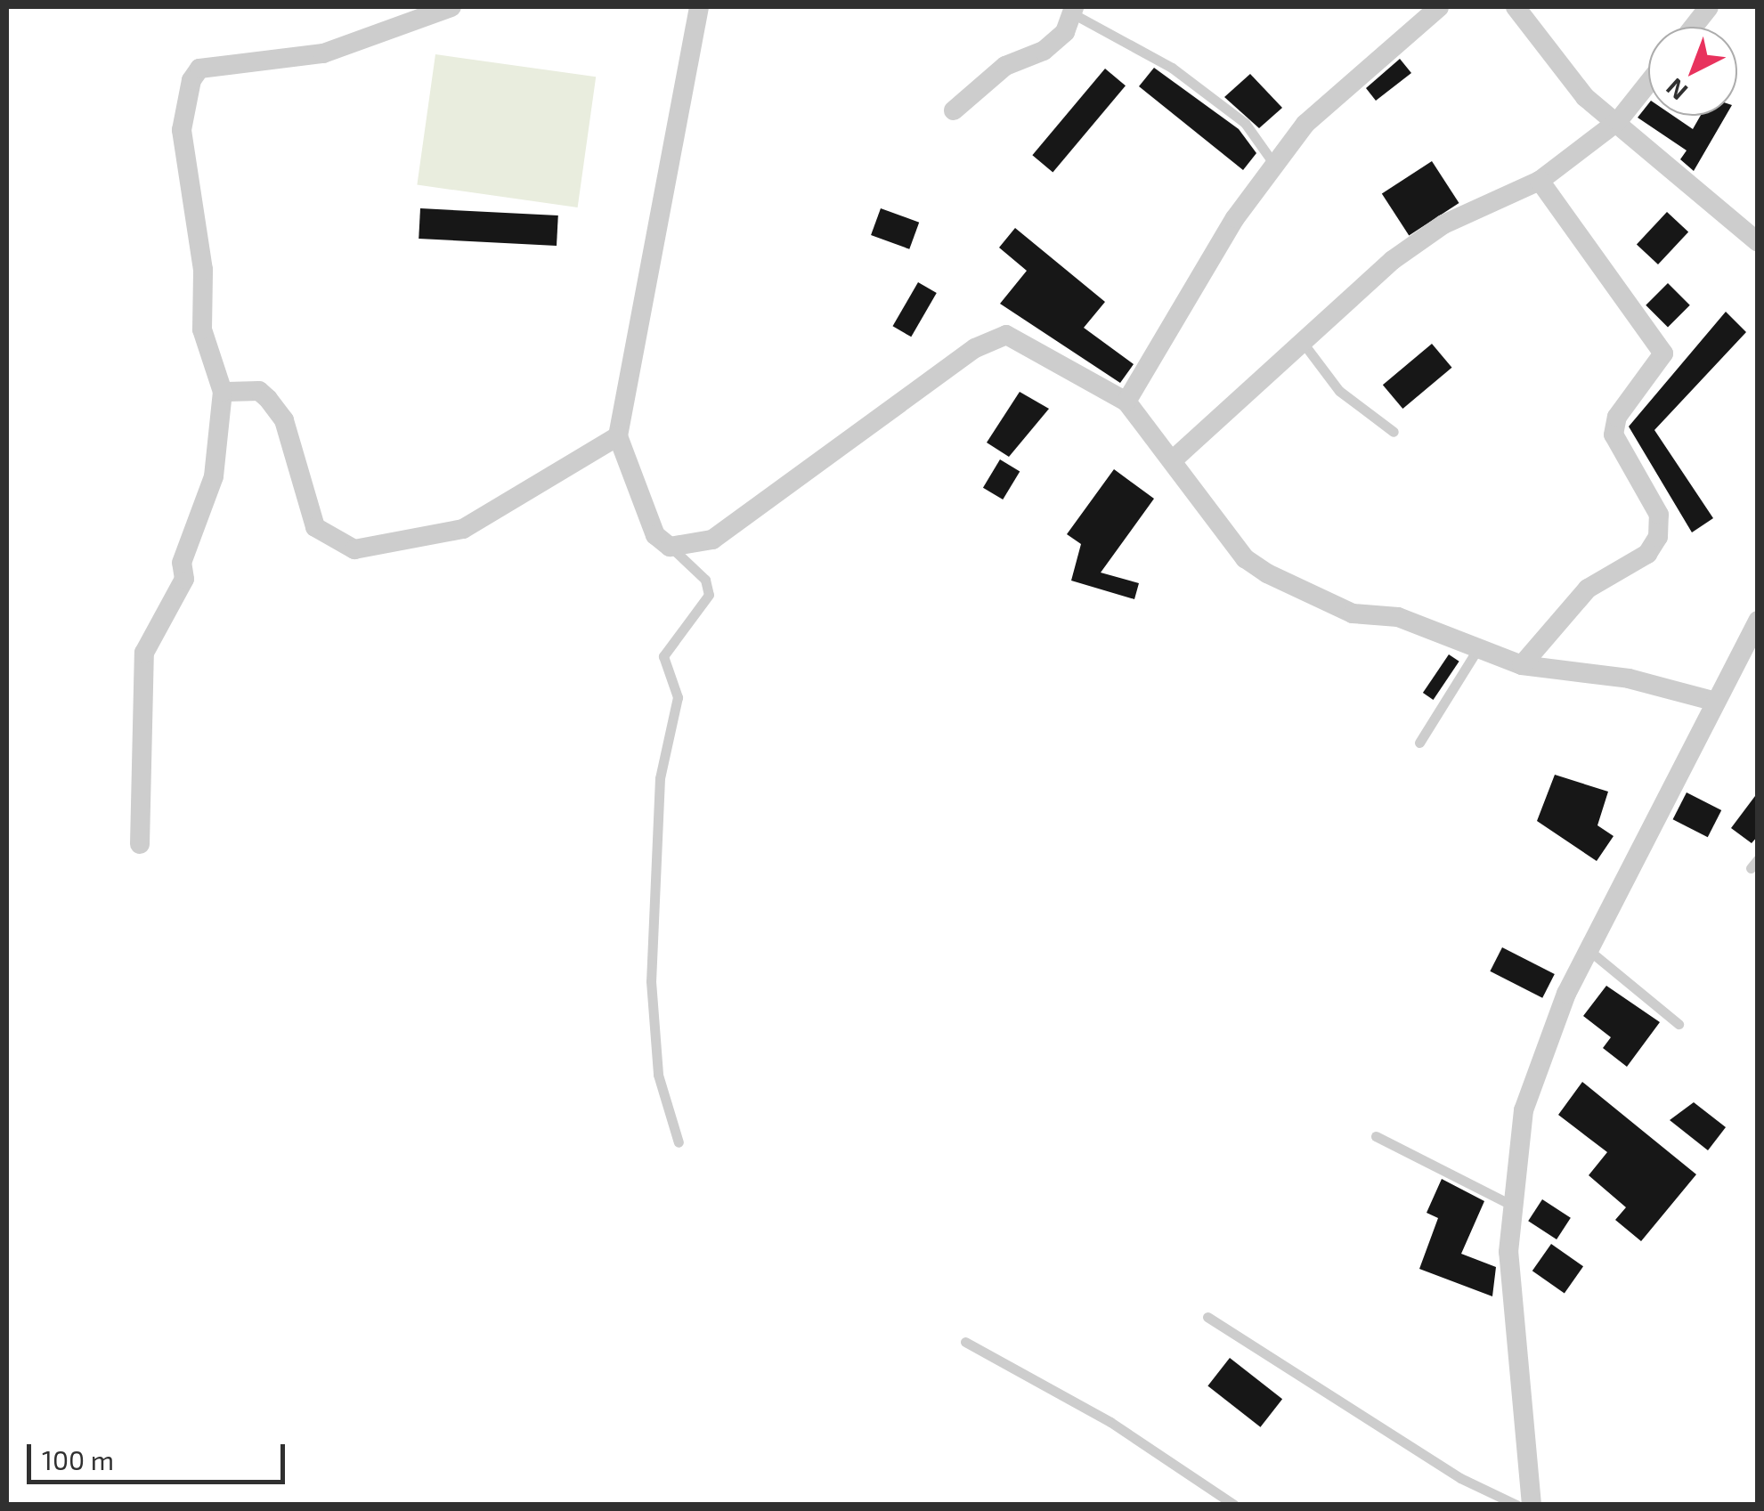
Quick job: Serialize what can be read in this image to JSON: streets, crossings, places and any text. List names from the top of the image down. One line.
{"scale_bar":"100 m","north":"bottom left"}
